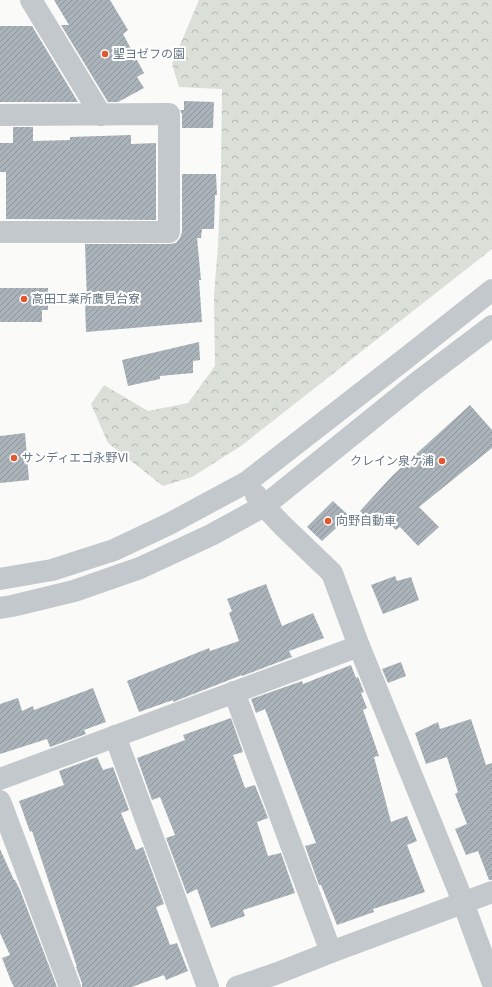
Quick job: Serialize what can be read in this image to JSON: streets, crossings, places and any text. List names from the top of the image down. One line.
{"places":["聖ヨゼフの園","高田工業所鷹見台寮","サンディエゴ永野Ⅵ","クレイン泉ケ浦","向野自動車"]}
